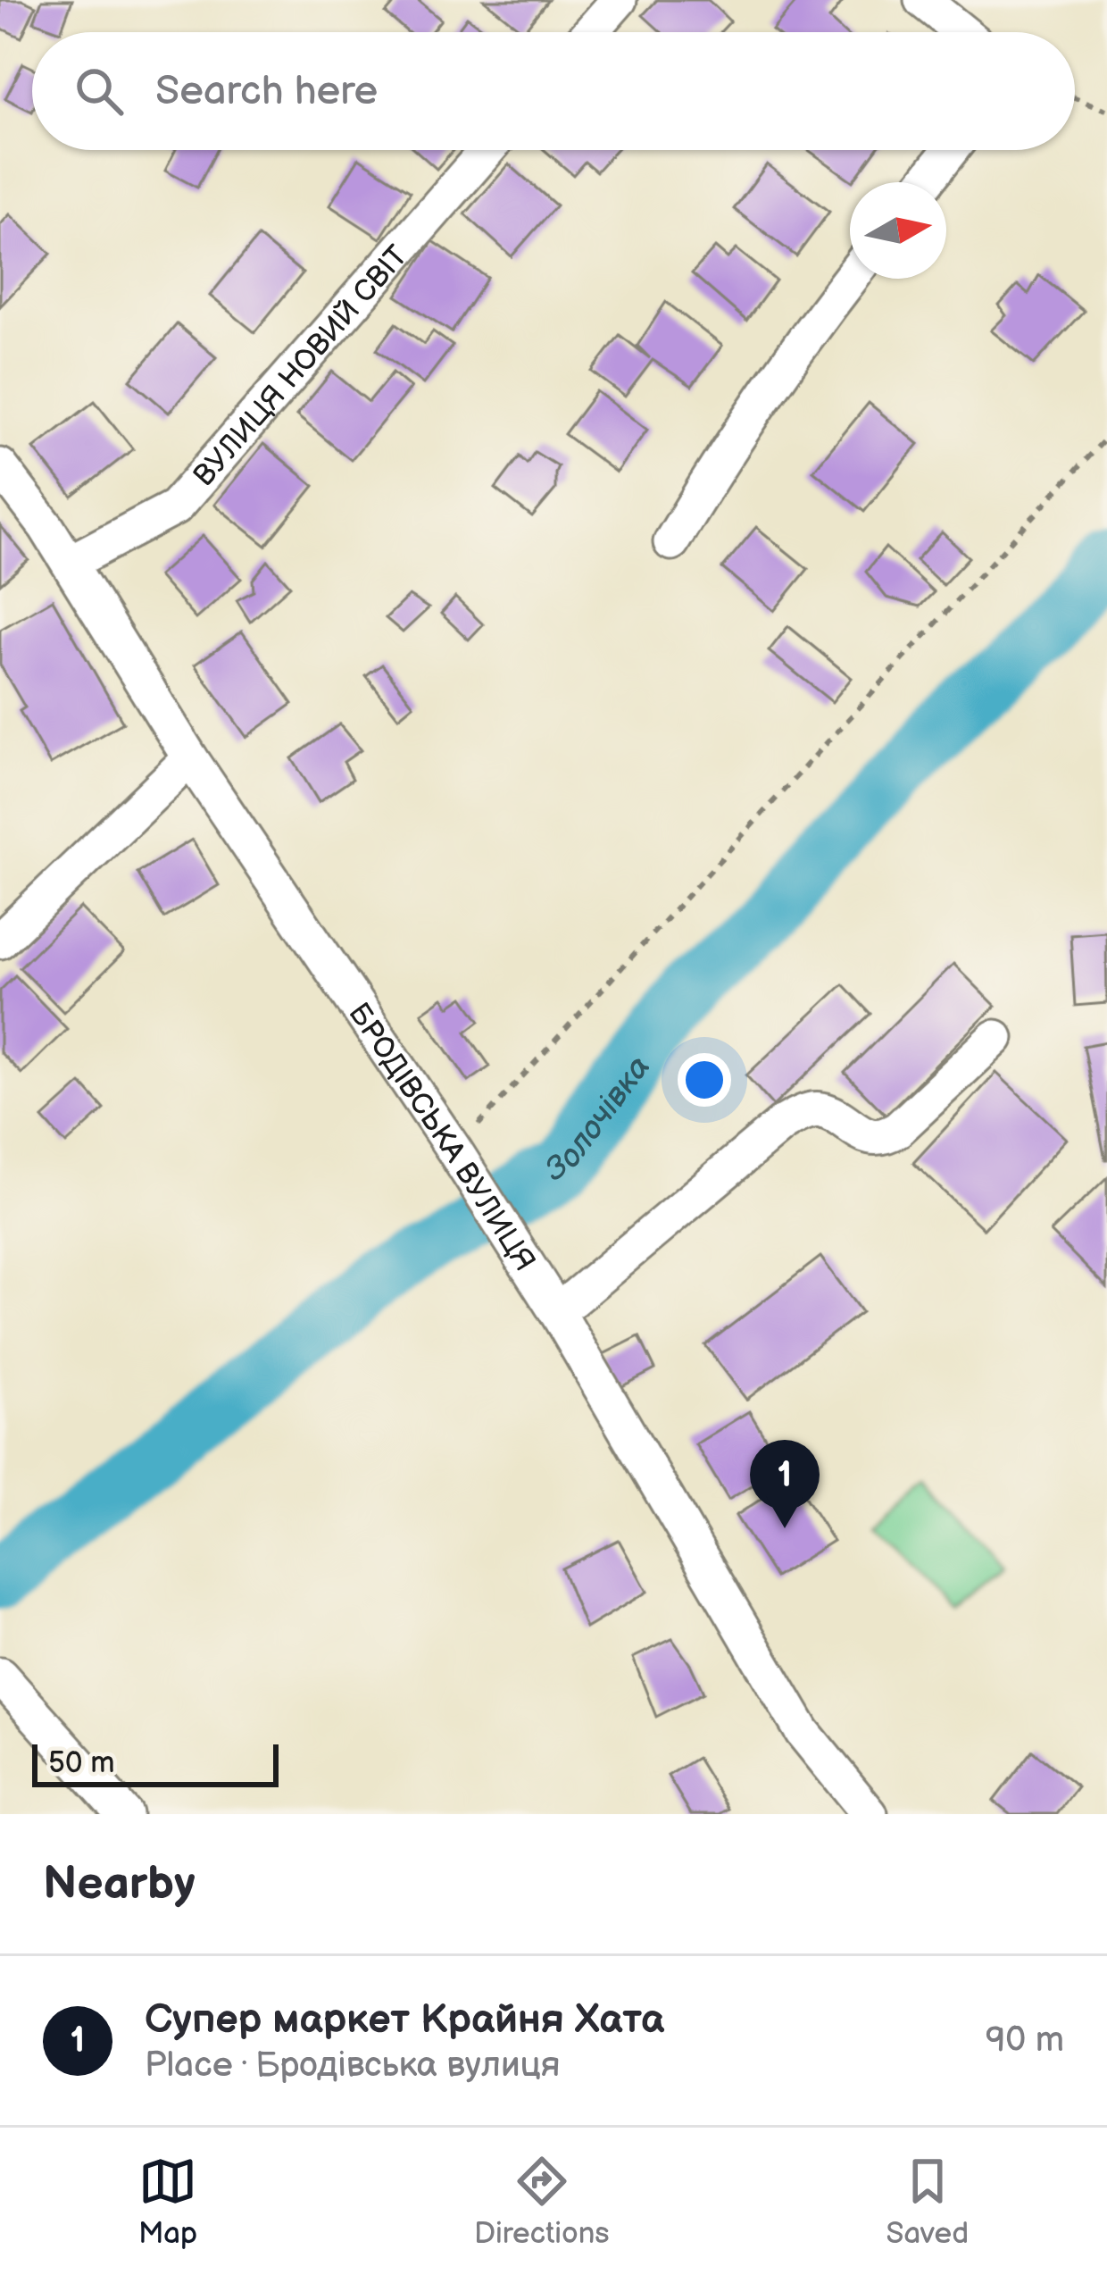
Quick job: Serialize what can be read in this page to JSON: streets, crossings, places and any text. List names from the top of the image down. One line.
{"streets":{"street":["ВУЛИЦЯ НОВИЙ СВІТ","БРОДІВСЬКА ВУЛИЦЯ"]},"crossings":[["ВУЛИЦЯ НОВИЙ СВІТ","БРОДІВСЬКА ВУЛИЦЯ"]],"water":["Золочівка"],"scale_bar":"50 m","north":"right","page":{"search":"Search here","pins":"1","scale":"50 m","heading":"Nearby","list":[{"mark":"1","name":"Супер маркет Крайня Хата","note":"Place · Бродівська вулиця","value":"90 m"}],"nav":["Map","Directions","Saved"]}}
